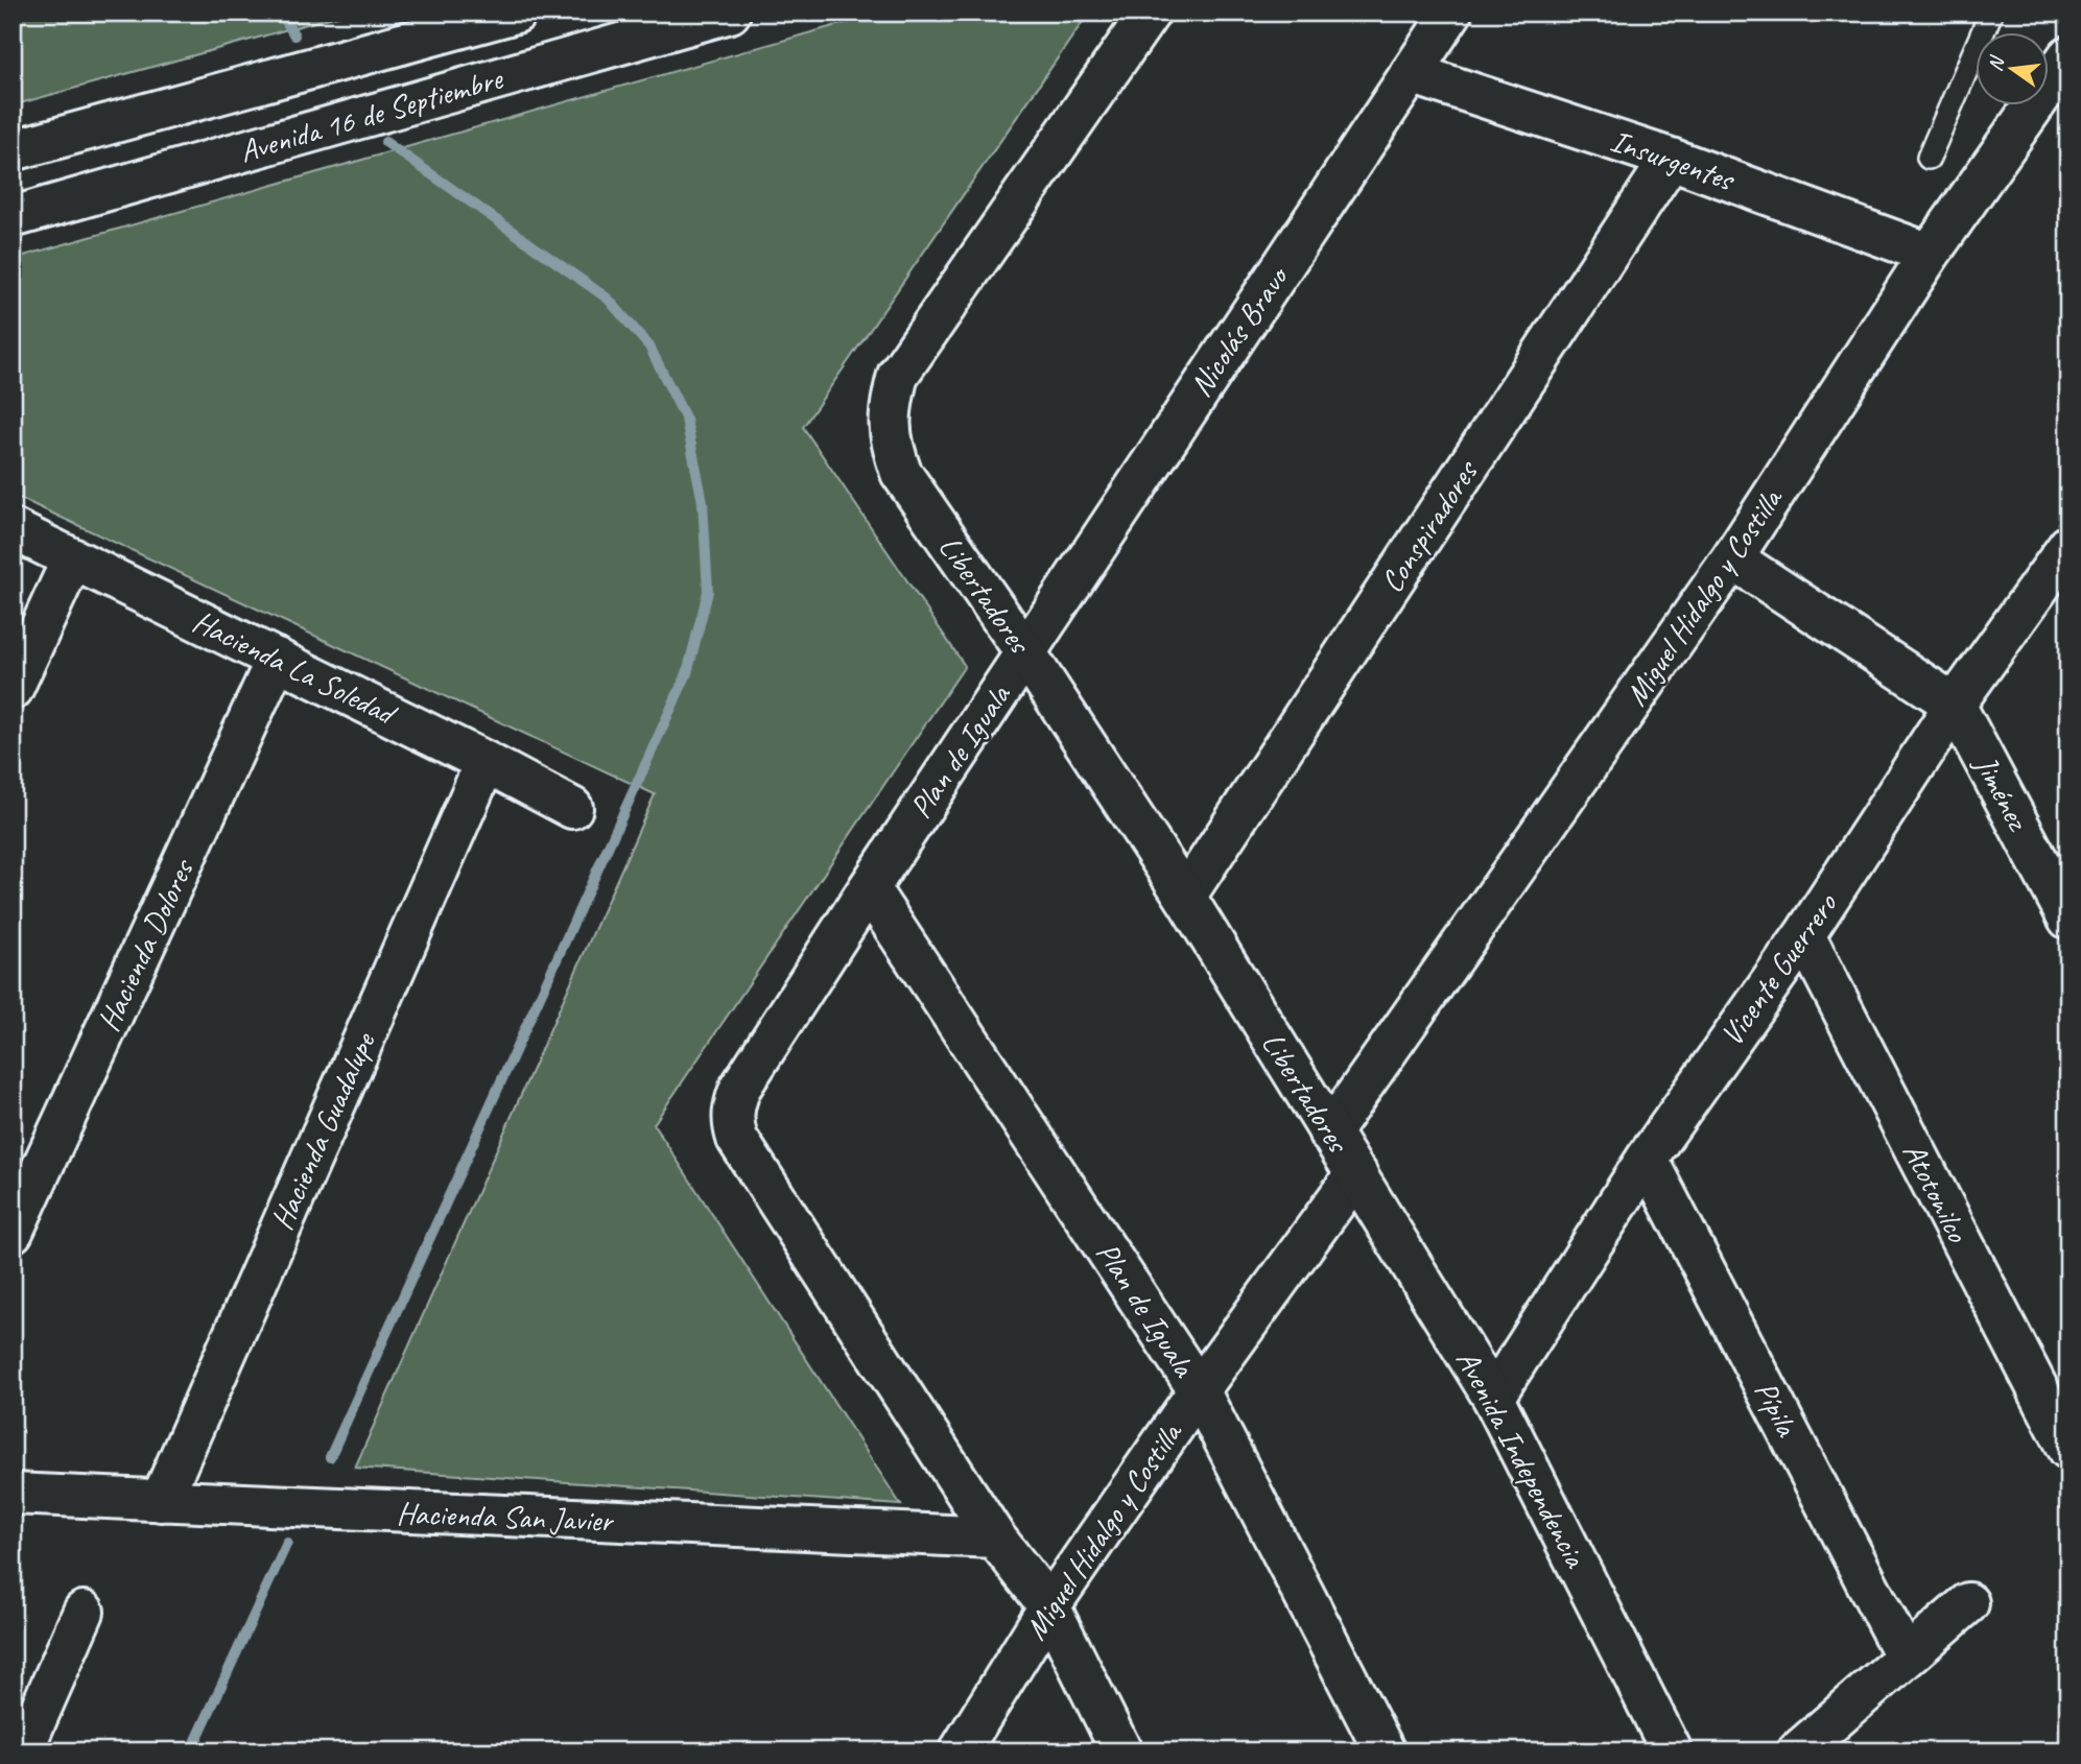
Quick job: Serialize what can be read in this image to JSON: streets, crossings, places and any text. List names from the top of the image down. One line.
{"streets":{"street":["Avenida 16 de Septiembre","Insurgentes","Nicolás Bravo","Conspiradores","Libertadores","Miguel Hidalgo y Costilla","Hacienda La Soledad","Plan de Iguala","Jiménez","Hacienda Dolores","Vicente Guerrero","Hacienda Guadalupe","Atotonilco","Pípila","Avenida Independencia","Hacienda San Javier"]},"crossings":[["Insurgentes","Nicolás Bravo"],["Insurgentes","Conspiradores"],["Insurgentes","Miguel Hidalgo y Costilla"],["Nicolás Bravo","Libertadores"],["Nicolás Bravo","Plan de Iguala"],["Conspiradores","Libertadores"],["Libertadores","Miguel Hidalgo y Costilla"],["Libertadores","Plan de Iguala"],["Libertadores","Avenida Independencia"],["Miguel Hidalgo y Costilla","Plan de Iguala"],["Miguel Hidalgo y Costilla","Avenida Independencia"],["Hacienda La Soledad","Hacienda Dolores"],["Hacienda La Soledad","Hacienda Guadalupe"],["Plan de Iguala","Hacienda San Javier"],["Jiménez","Vicente Guerrero"],["Vicente Guerrero","Atotonilco"],["Vicente Guerrero","Pípila"],["Vicente Guerrero","Avenida Independencia"],["Hacienda Guadalupe","Hacienda San Javier"]],"north":"left"}
